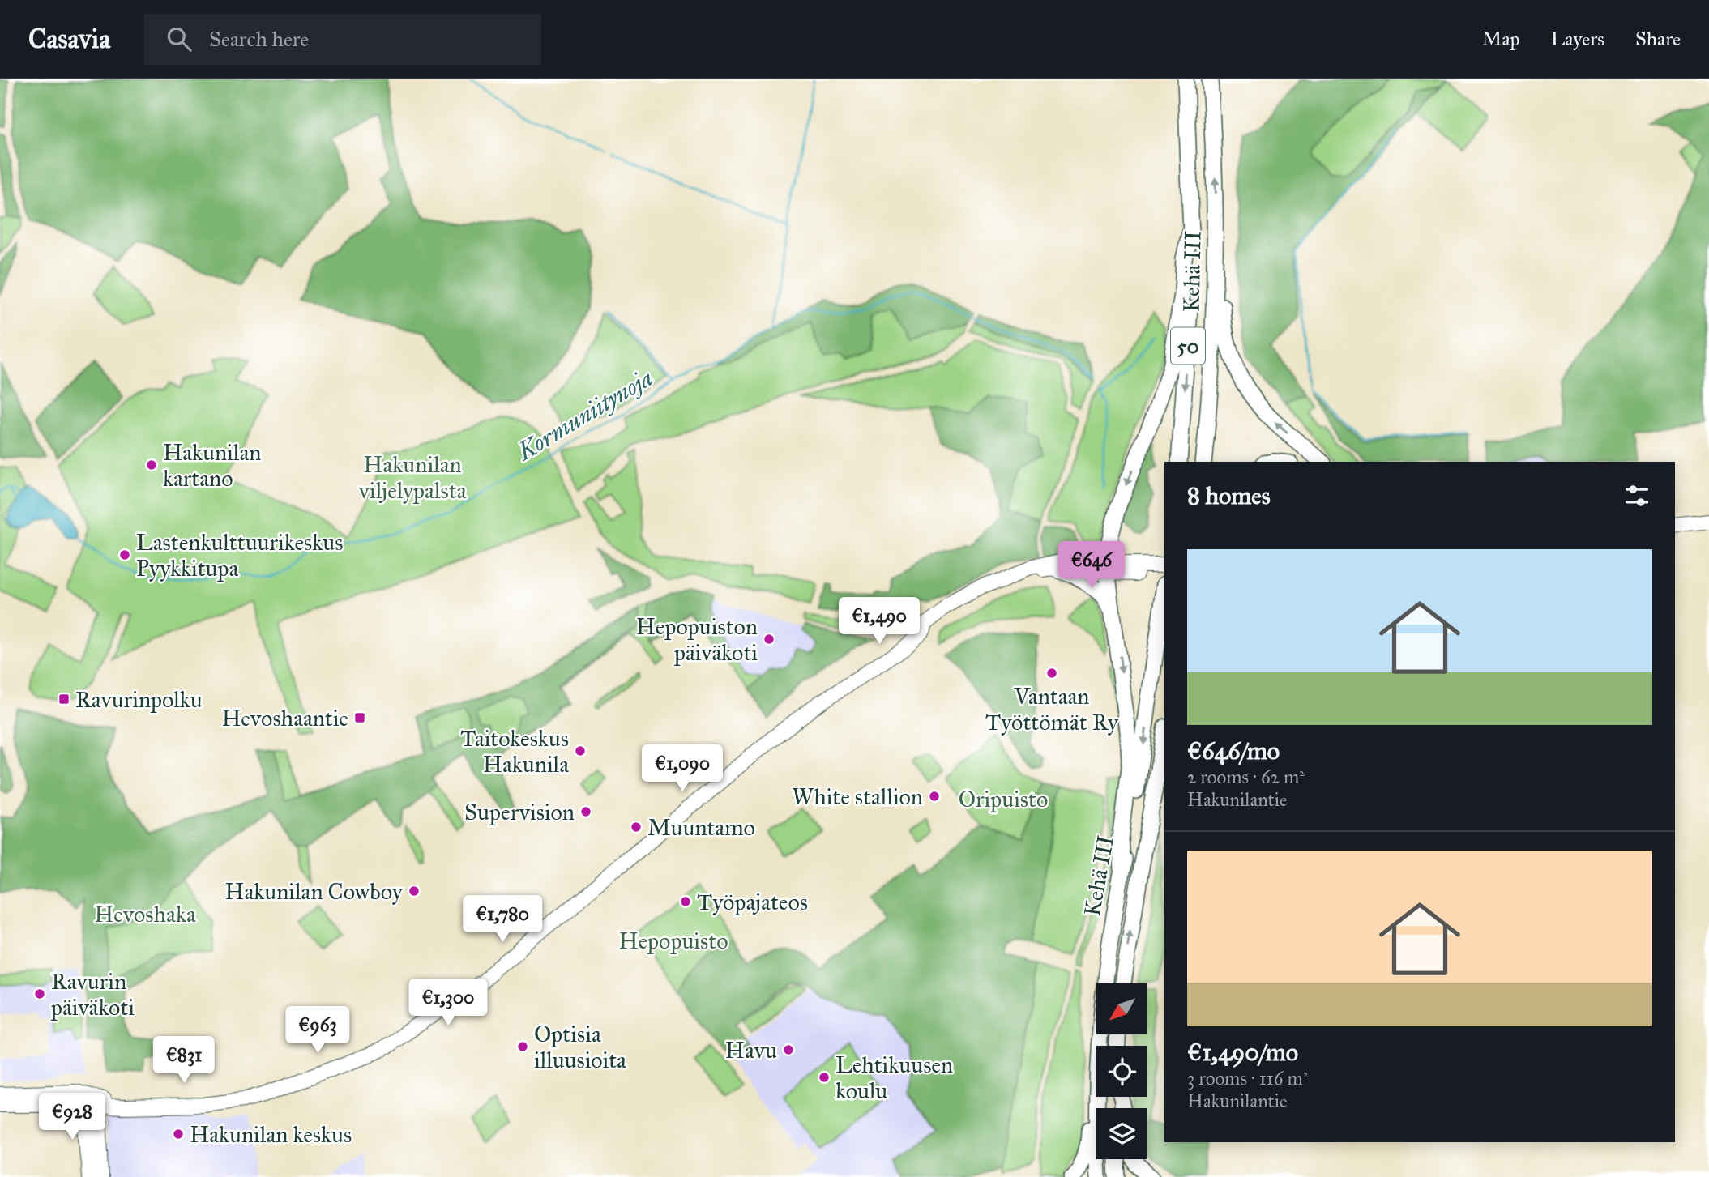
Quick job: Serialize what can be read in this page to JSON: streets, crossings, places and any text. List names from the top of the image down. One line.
{"streets":{"highway":["Kehä III","50"]},"water":["Kormuniitynoja"],"parks":["Hakunilan viljelypalsta","Oripuisto","Hevoshaka","Hepopuisto"],"places":{"other":["Hakunilan kartano","Lastenkulttuurikeskus Pyykkitupa","Hepopuiston päiväkoti","Vantaan Työttömät Ry","Taitokeskus Hakunila","White stallion","Supervision","Muuntamo","Hakunilan Cowboy","Työpajateos","Ravurin päiväkoti","Optisia illuusioita","Havu","Lehtikuusen koulu","Hakunilan keskus"],"transit":["Ravurinpolku","Hevoshaantie"]},"north":"bottom left","page":{"header":"Casavia","search":"Search here","nav":["Map","Layers","Share"],"heading":"8 homes","list":[{"name":"€646/mo","note":"2 rooms · 62 m² · Hakunilantie"},{"name":"€1,490/mo","note":"3 rooms · 116 m² · Hakunilantie"}],"price":["€646","€1,490","€1,090","€1,780","€1,300","€963","€831","€928"]}}
